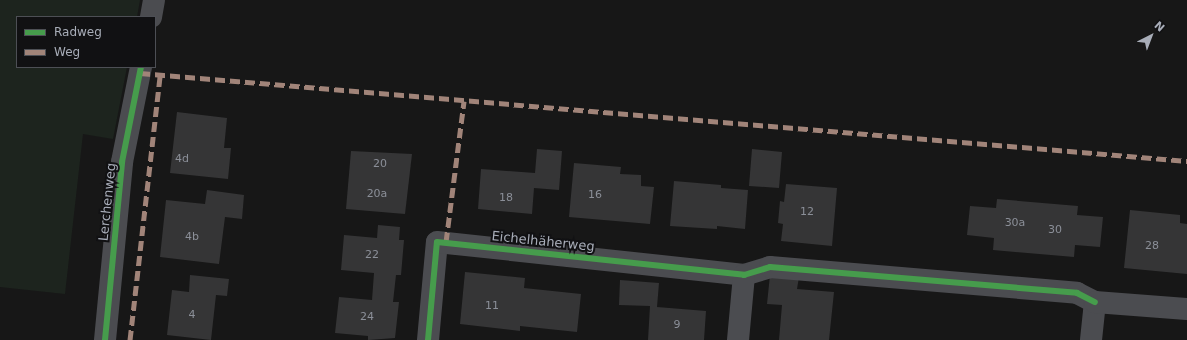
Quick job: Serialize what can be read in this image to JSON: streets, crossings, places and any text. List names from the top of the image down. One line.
{"streets":{"street":["Lerchenweg","Eichelhäherweg"]},"house_numbers":["4d","20","20a","16","18","12","30a","30","4b","28","22","11","4","24","9"],"legend":["Radweg","Weg"],"north":"top right"}
